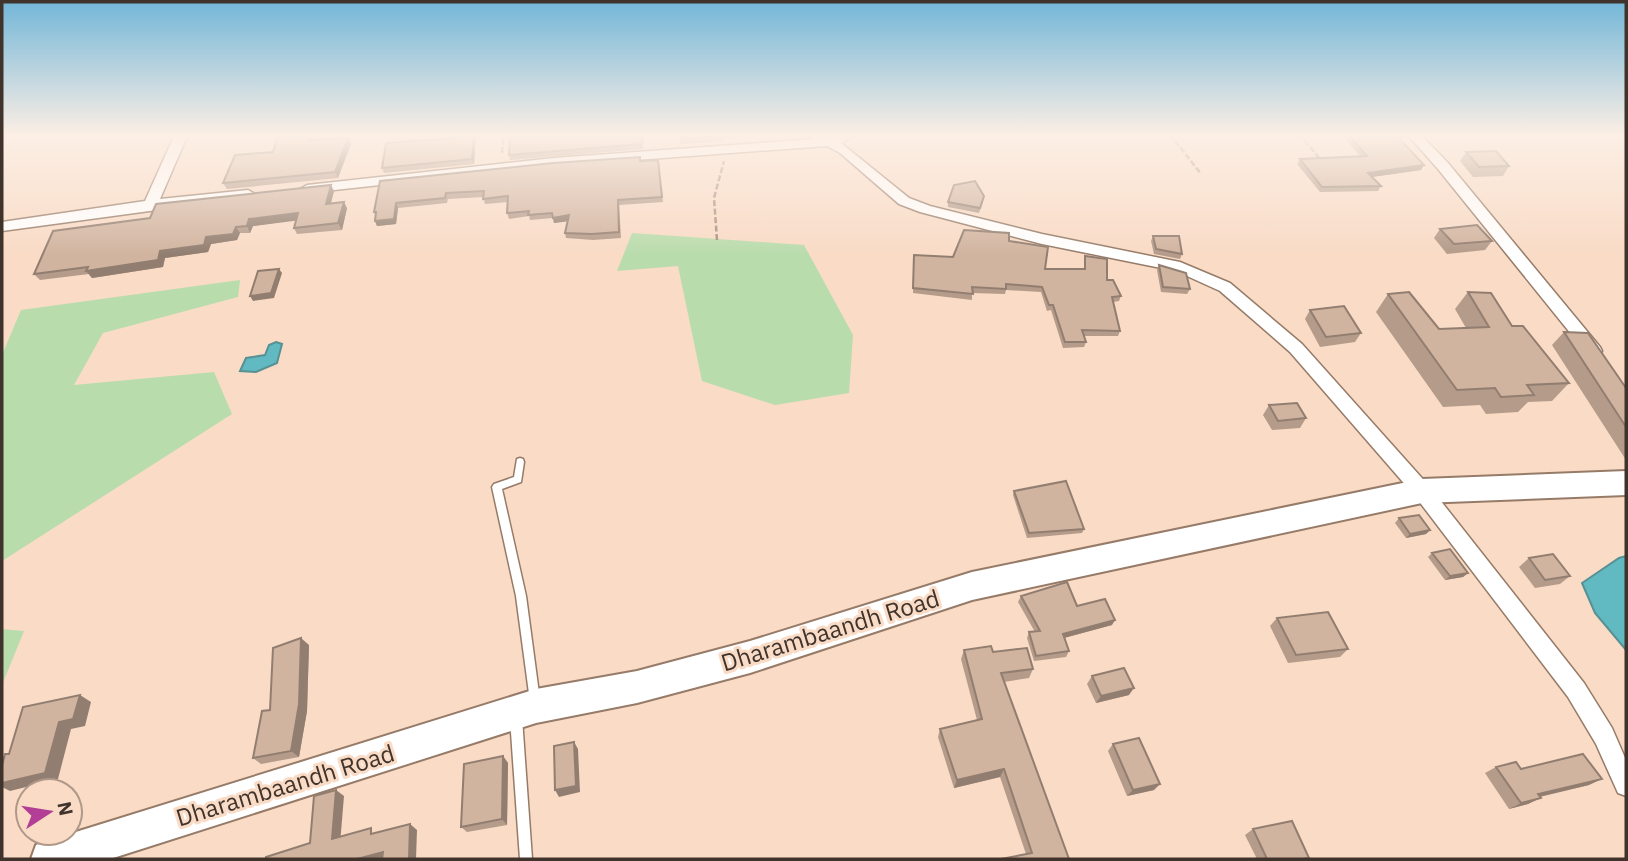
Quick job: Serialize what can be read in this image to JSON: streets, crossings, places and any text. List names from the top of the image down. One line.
{"streets":{"main road":["Dharambaandh Road"]},"north":"right"}
